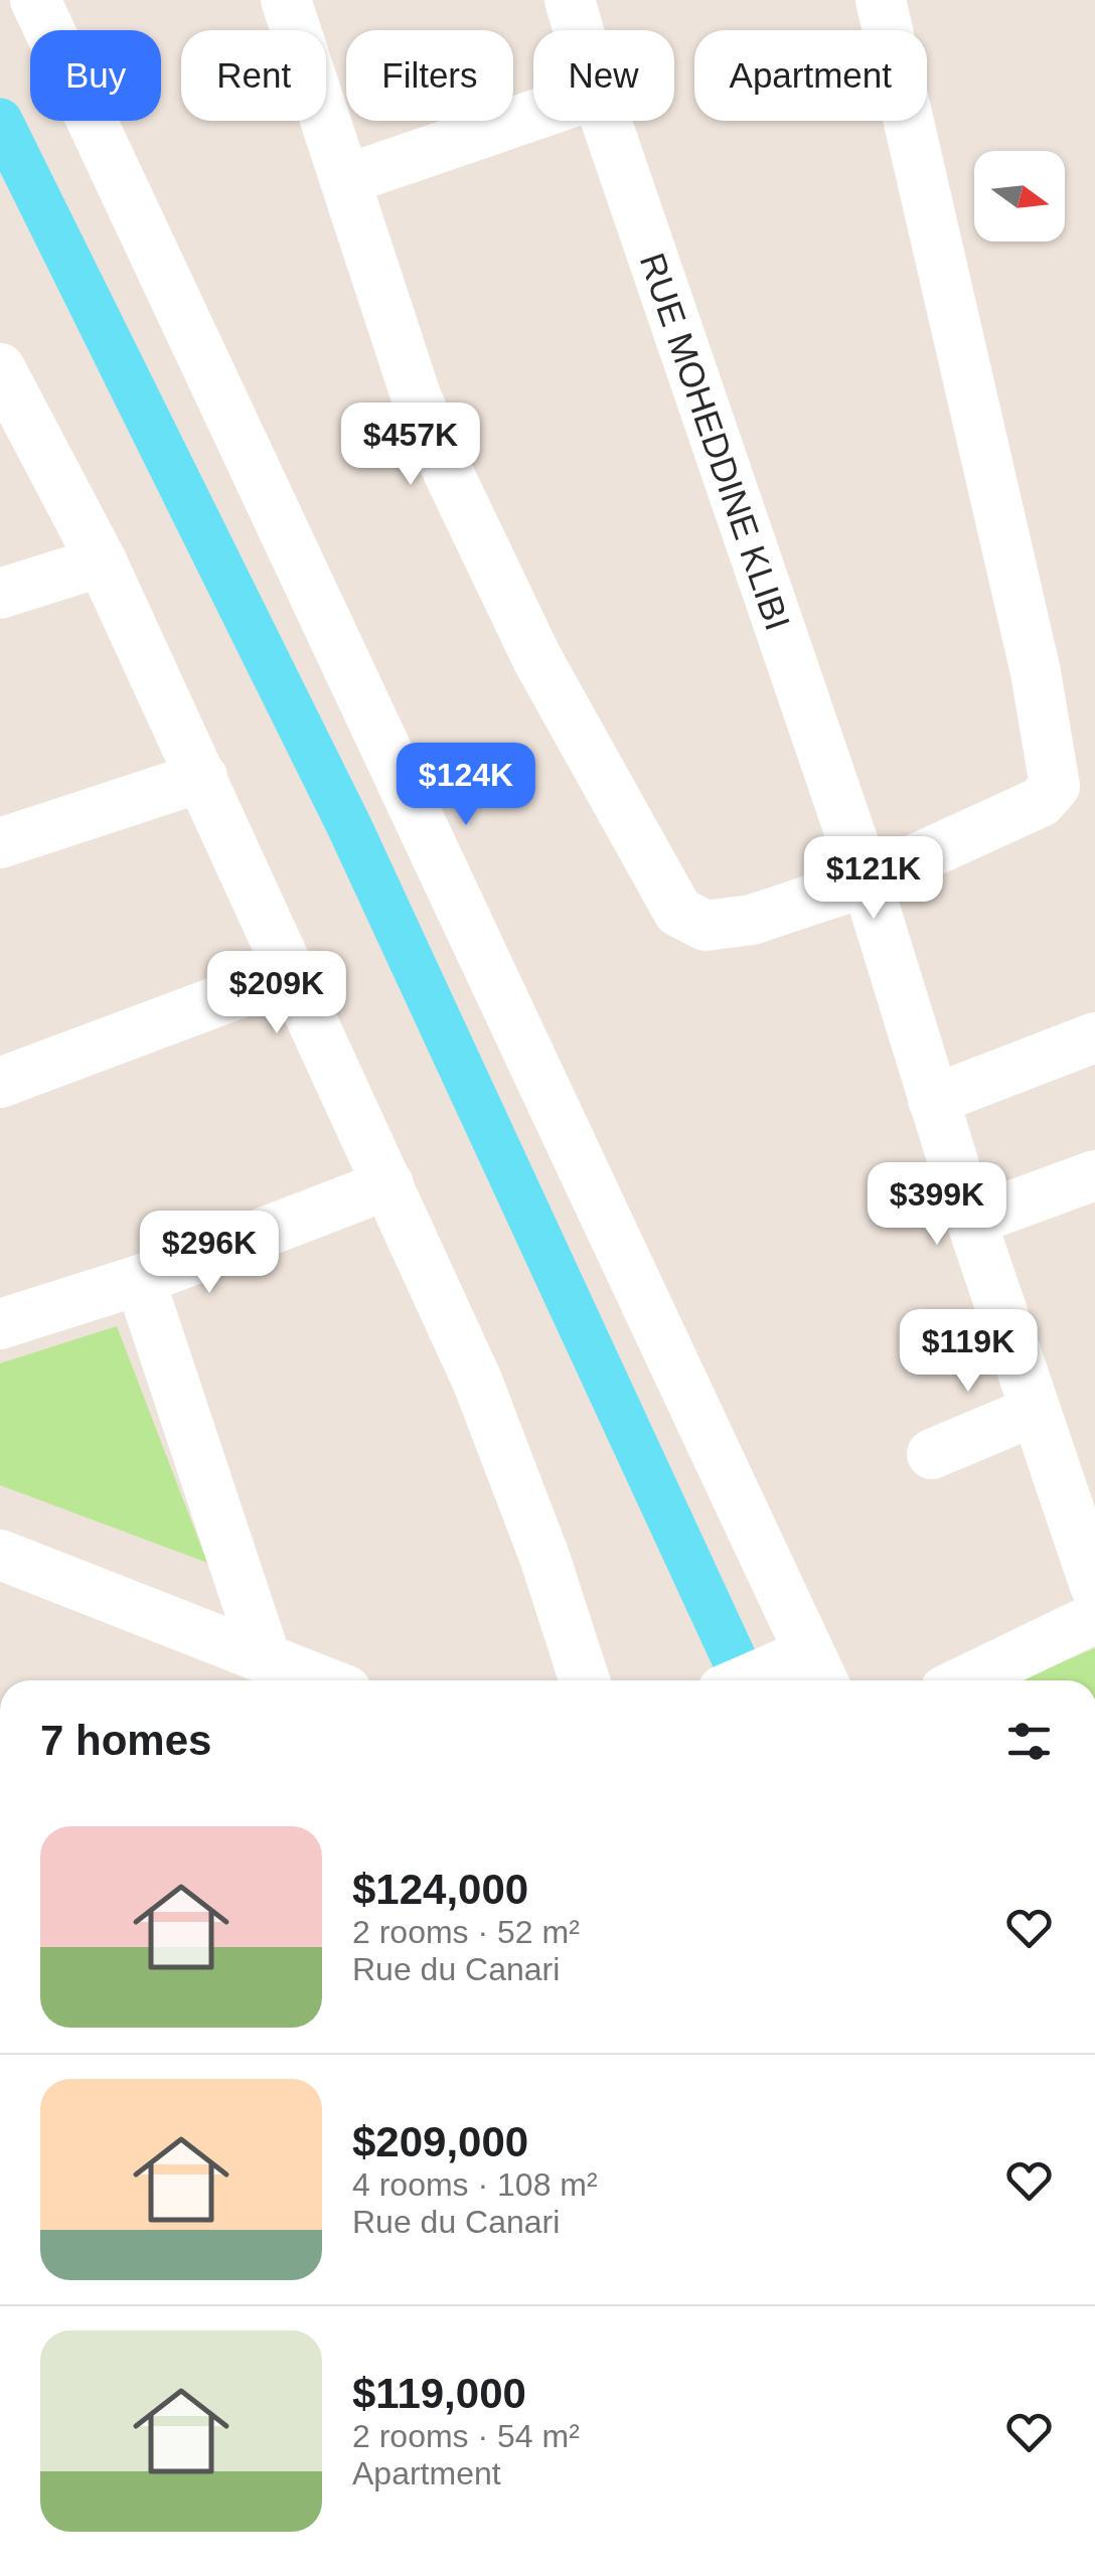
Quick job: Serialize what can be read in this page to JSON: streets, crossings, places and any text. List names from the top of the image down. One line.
{"streets":{"street":["RUE MOHEDDINE KLIBI"]},"north":"right","page":{"chip":["Buy","Rent","Filters","New","Apartment"],"price":["$457K","$124K","$121K","$209K","$399K","$296K","$119K"],"heading":"7 homes","list":[{"name":"$124,000","note":"2 rooms · 52 m² · Rue du Canari"},{"name":"$209,000","note":"4 rooms · 108 m² · Rue du Canari"},{"name":"$119,000","note":"2 rooms · 54 m² · Apartment"}]}}
